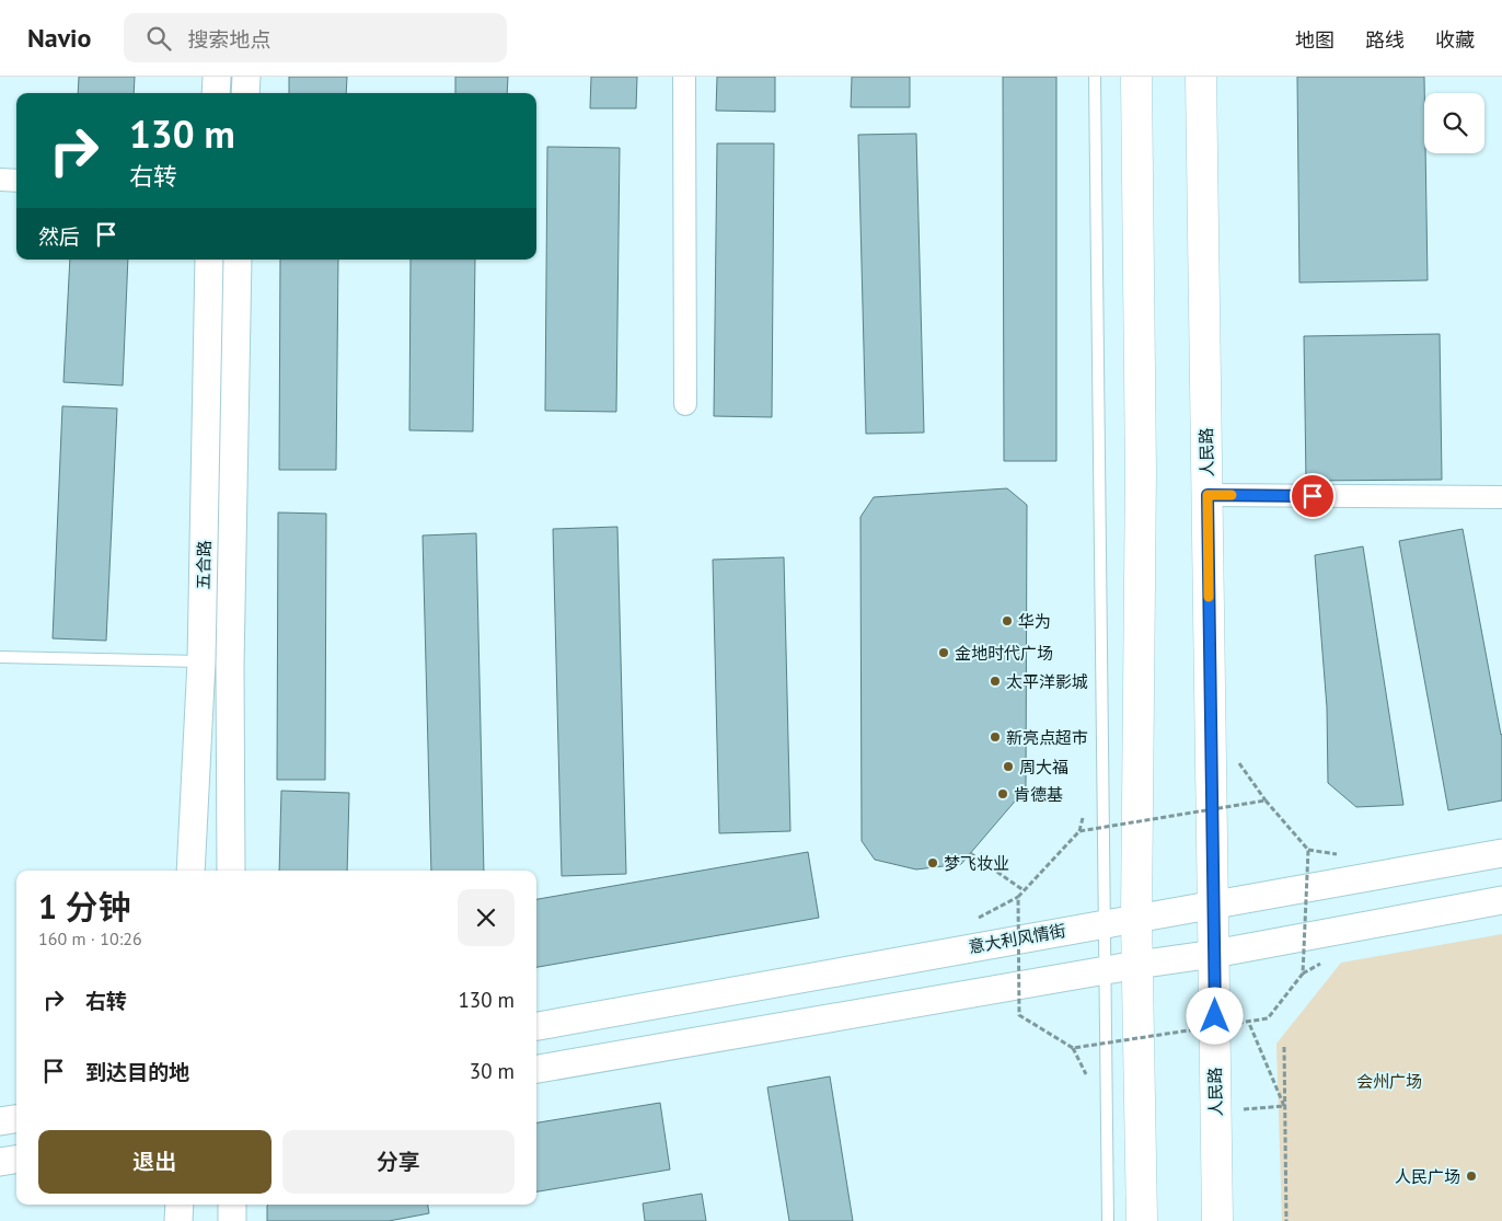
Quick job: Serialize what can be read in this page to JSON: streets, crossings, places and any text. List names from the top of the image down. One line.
{"streets":{"main road":["人民路"],"street":["五合路","意大利风情街"]},"crossings":[["人民路","意大利风情街"]],"parks":["会州广场"],"places":["华为","金地时代广场","太平洋影城","新亮点超市","周大福","肯德基","梦飞妆业","人民广场"],"page":{"header":"Navio","search":"搜索地点","nav":["地图","路线","收藏"],"turn":["130 m","右转"],"then":"然后","heading":["1 分钟","160 m · 10:26"],"list":[{"name":"右转","value":"130 m"},{"name":"到达目的地","value":"30 m"}],"buttons":["退出","分享"]}}
